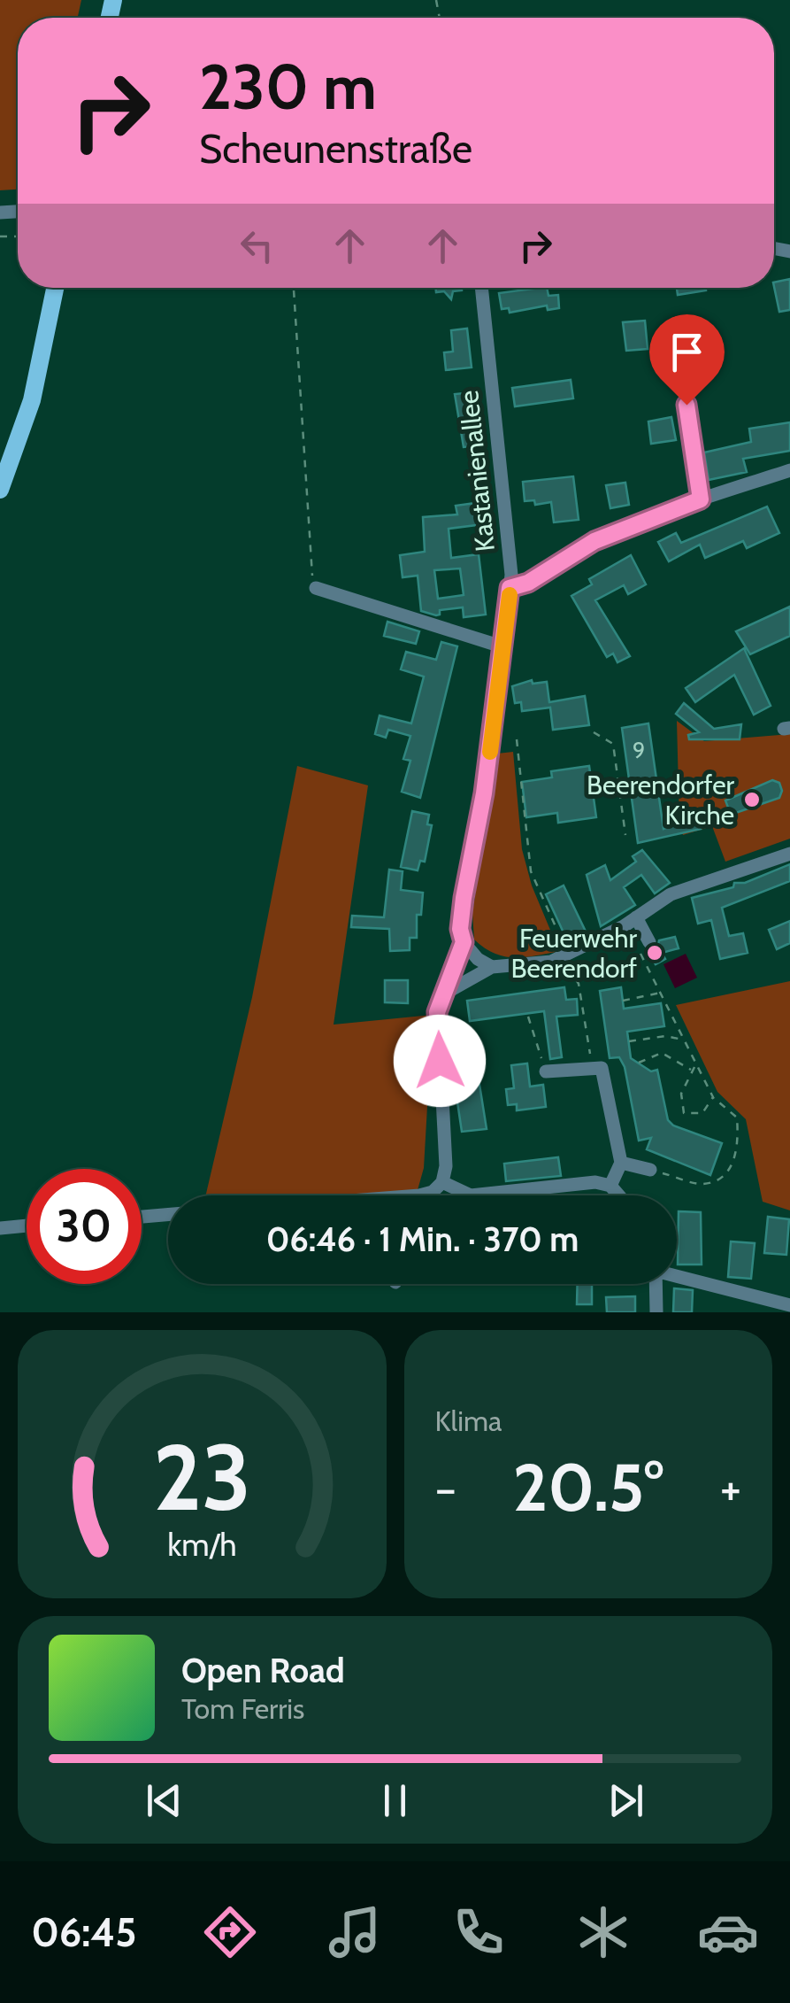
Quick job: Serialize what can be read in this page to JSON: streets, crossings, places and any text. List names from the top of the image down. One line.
{"streets":{"street":["Kastanienallee"]},"places":["Beerendorfer Kirche","Feuerwehr Beerendorf"],"house_numbers":["9"],"page":{"turn":["230 m","Scheunenstraße"],"limit":"30","trip":"06:46 · 1 Min. · 370 m","tile":"Klima","heat":["−","20.5°","+"],"song":["Open Road","Tom Ferris"],"tabs":"06:45","gauge":["23","km/h"]}}
